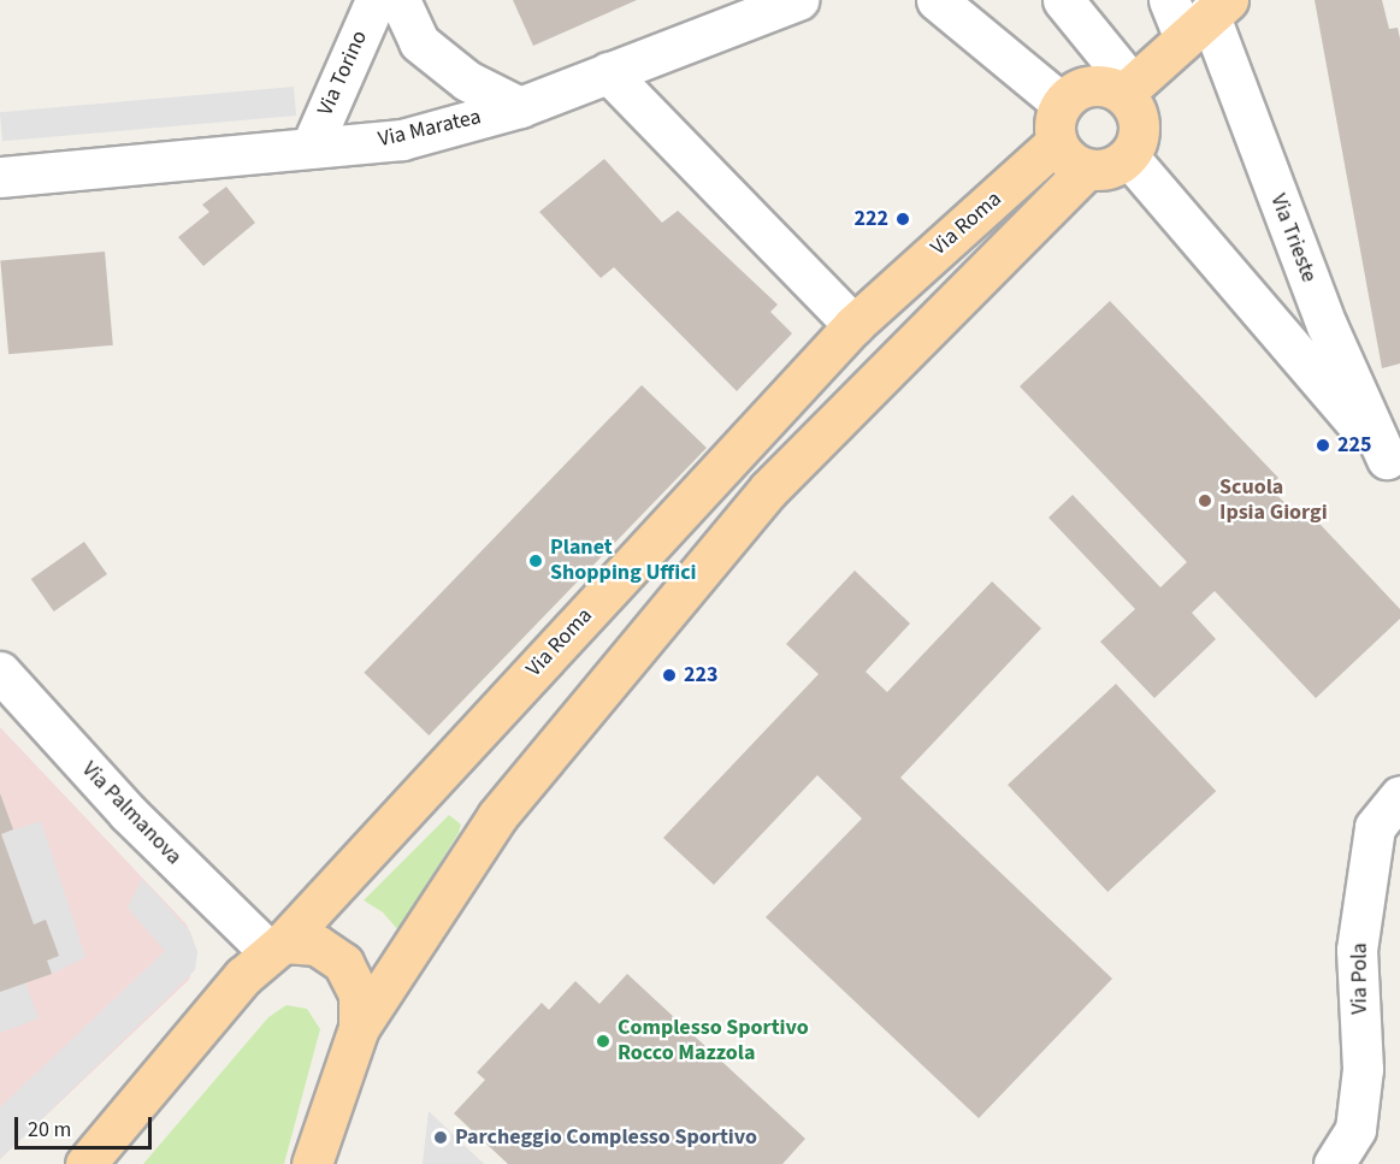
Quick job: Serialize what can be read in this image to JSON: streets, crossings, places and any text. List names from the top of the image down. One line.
{"streets":{"main road":["Via Roma"],"street":["Via Torino","Via Maratea","Via Trieste","Via Palmanova","Via Pola"]},"crossings":[["Via Torino","Via Maratea"],["Via Roma","Via Trieste"],["Via Roma","Via Palmanova"]],"places":["222","225","Scuola Ipsia Giorgi","Planet Shopping Uffici","223","Complesso Sportivo Rocco Mazzola","Parcheggio Complesso Sportivo"],"scale_bar":"20 m"}
